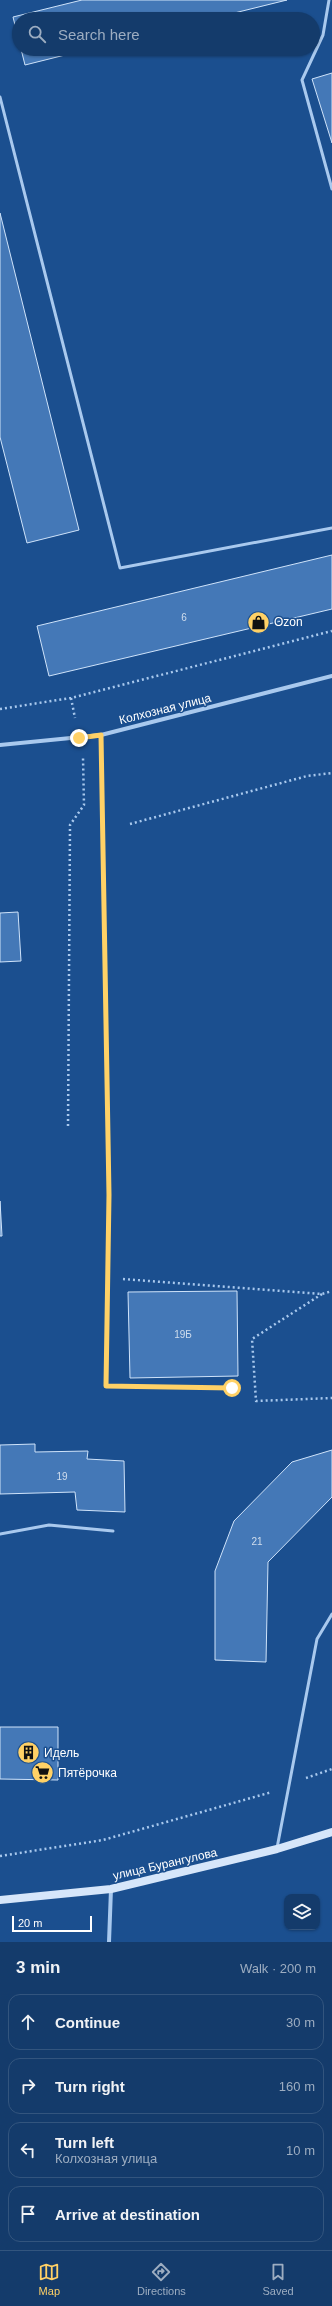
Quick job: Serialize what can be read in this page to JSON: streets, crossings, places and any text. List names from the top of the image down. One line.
{"streets":{"main road":["улица Бурангулова"],"street":["Колхозная улица"]},"places":{"shop":["Ozon"],"building":["Идель"],"supermarket":["Пятёрочка"]},"house_numbers":["6","19Б","19","21"],"scale_bar":"20 m","page":{"search":"Search here","scale":"20 m","heading":["3 min","Walk · 200 m"],"list":[["Continue","30 m"],["Turn right","160 m"],["Turn left","Колхозная улица","10 m"],"Arrive at destination"],"nav":["Map","Directions","Saved"]}}
